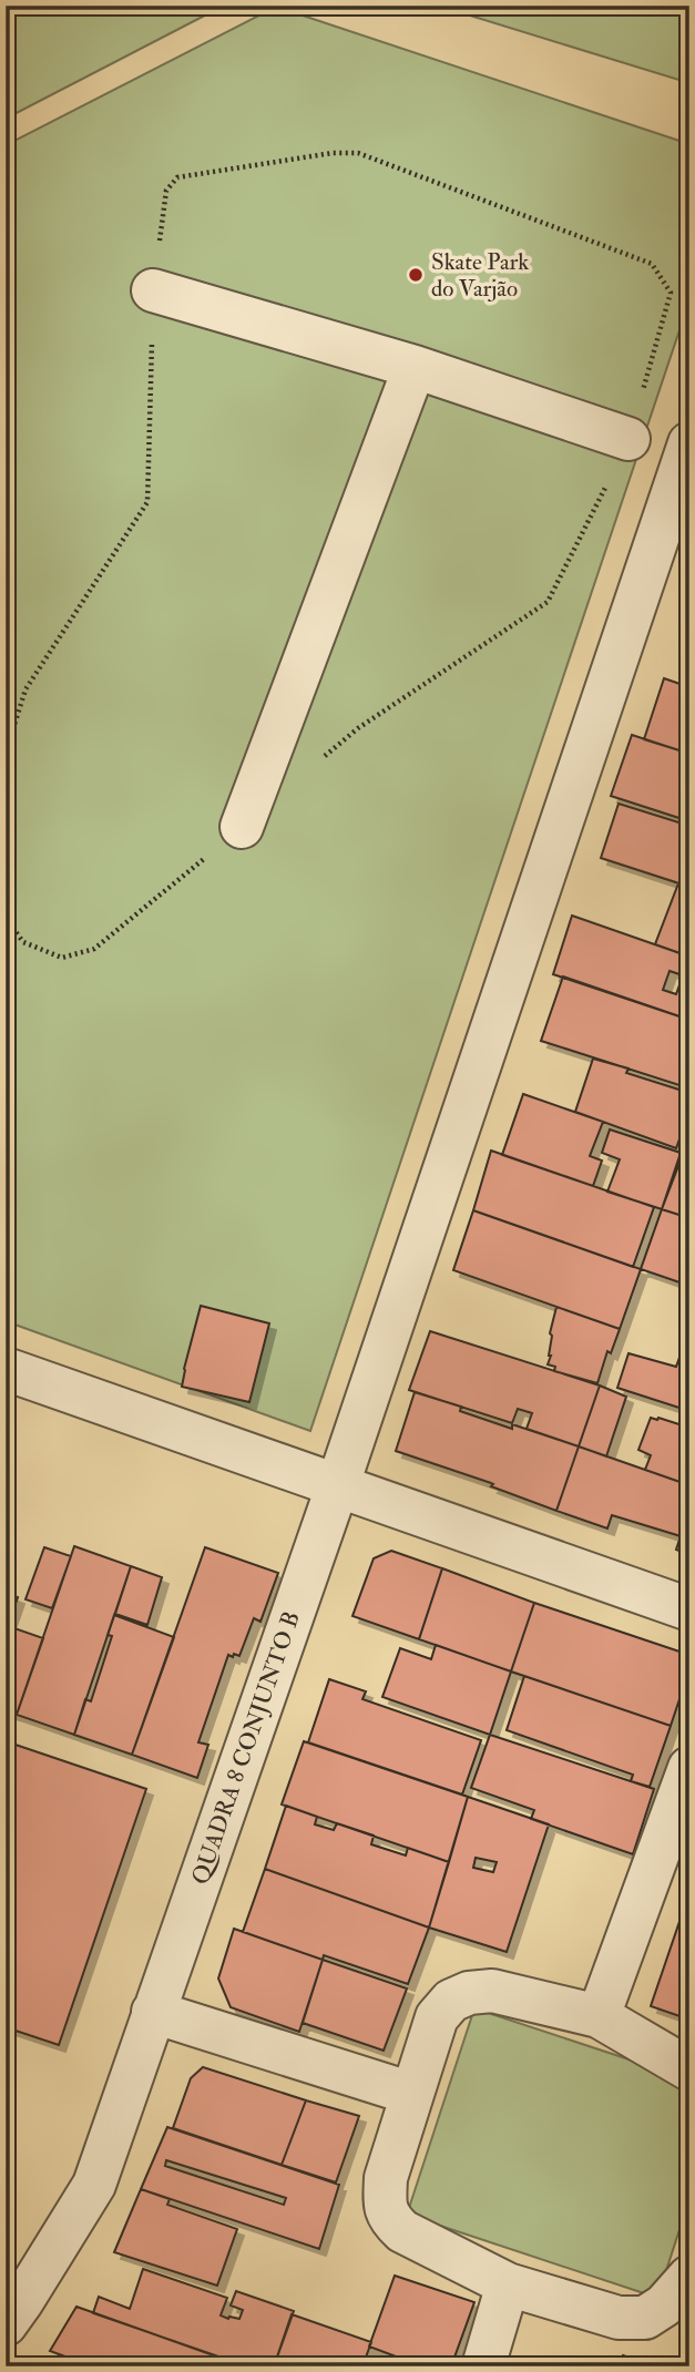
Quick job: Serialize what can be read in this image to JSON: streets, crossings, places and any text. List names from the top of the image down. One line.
{"streets":{"street":["QUADRA 8 CONJUNTO B"]},"places":["Skate Park do Varjão"]}
